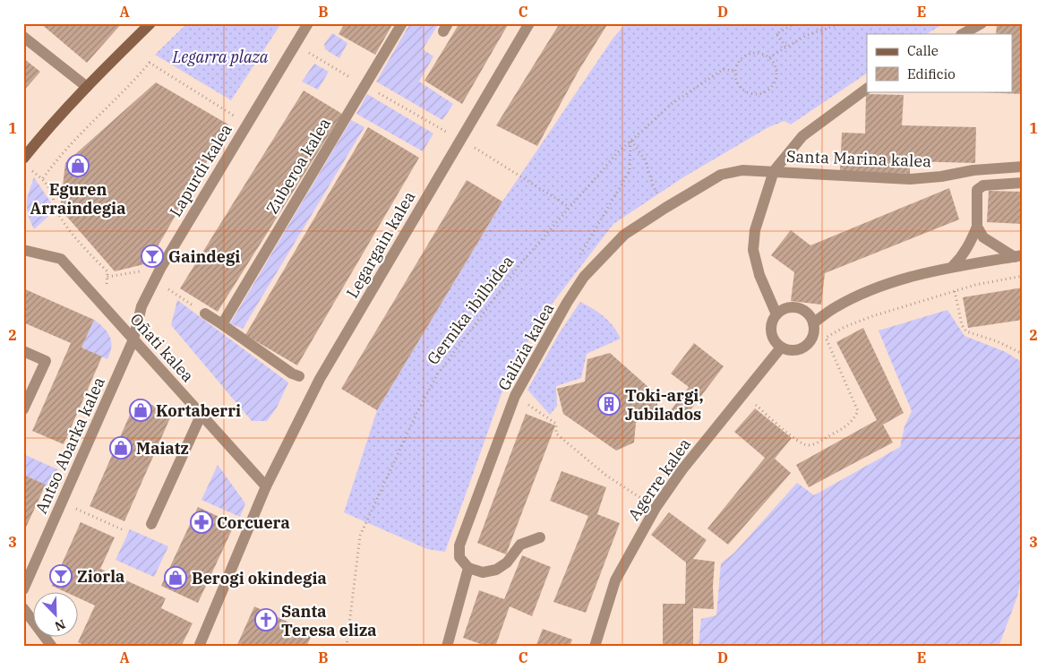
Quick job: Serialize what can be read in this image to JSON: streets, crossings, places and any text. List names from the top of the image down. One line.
{"streets":{"street":["Santa Marina kalea","Zuberoa kalea","Lapurdi kalea","Legargain kalea","Galizia kalea","Oñati kalea","Antso Abarka kalea","Agerre kalea"],"path":["Gernika ibilbidea"]},"crossings":[["Santa Marina kalea","Galizia kalea"],["Santa Marina kalea","Agerre kalea"],["Lapurdi kalea","Oñati kalea"],["Lapurdi kalea","Antso Abarka kalea"],["Legargain kalea","Oñati kalea"],["Oñati kalea","Antso Abarka kalea"]],"parks":["Legarra plaza"],"places":{"shop":["Eguren Arraindegia","Kortaberri","Maiatz","Berogi okindegia"],"bar":["Gaindegi","Ziorla"],"building":["Toki-argi, Jubilados"],"pharmacy":["Corcuera"],"church":["Santa Teresa eliza"]},"legend":["Calle","Edificio"],"north":"bottom right","grid":{"columns":["A","B","C","D","E"],"rows":["1","2","3"]}}
